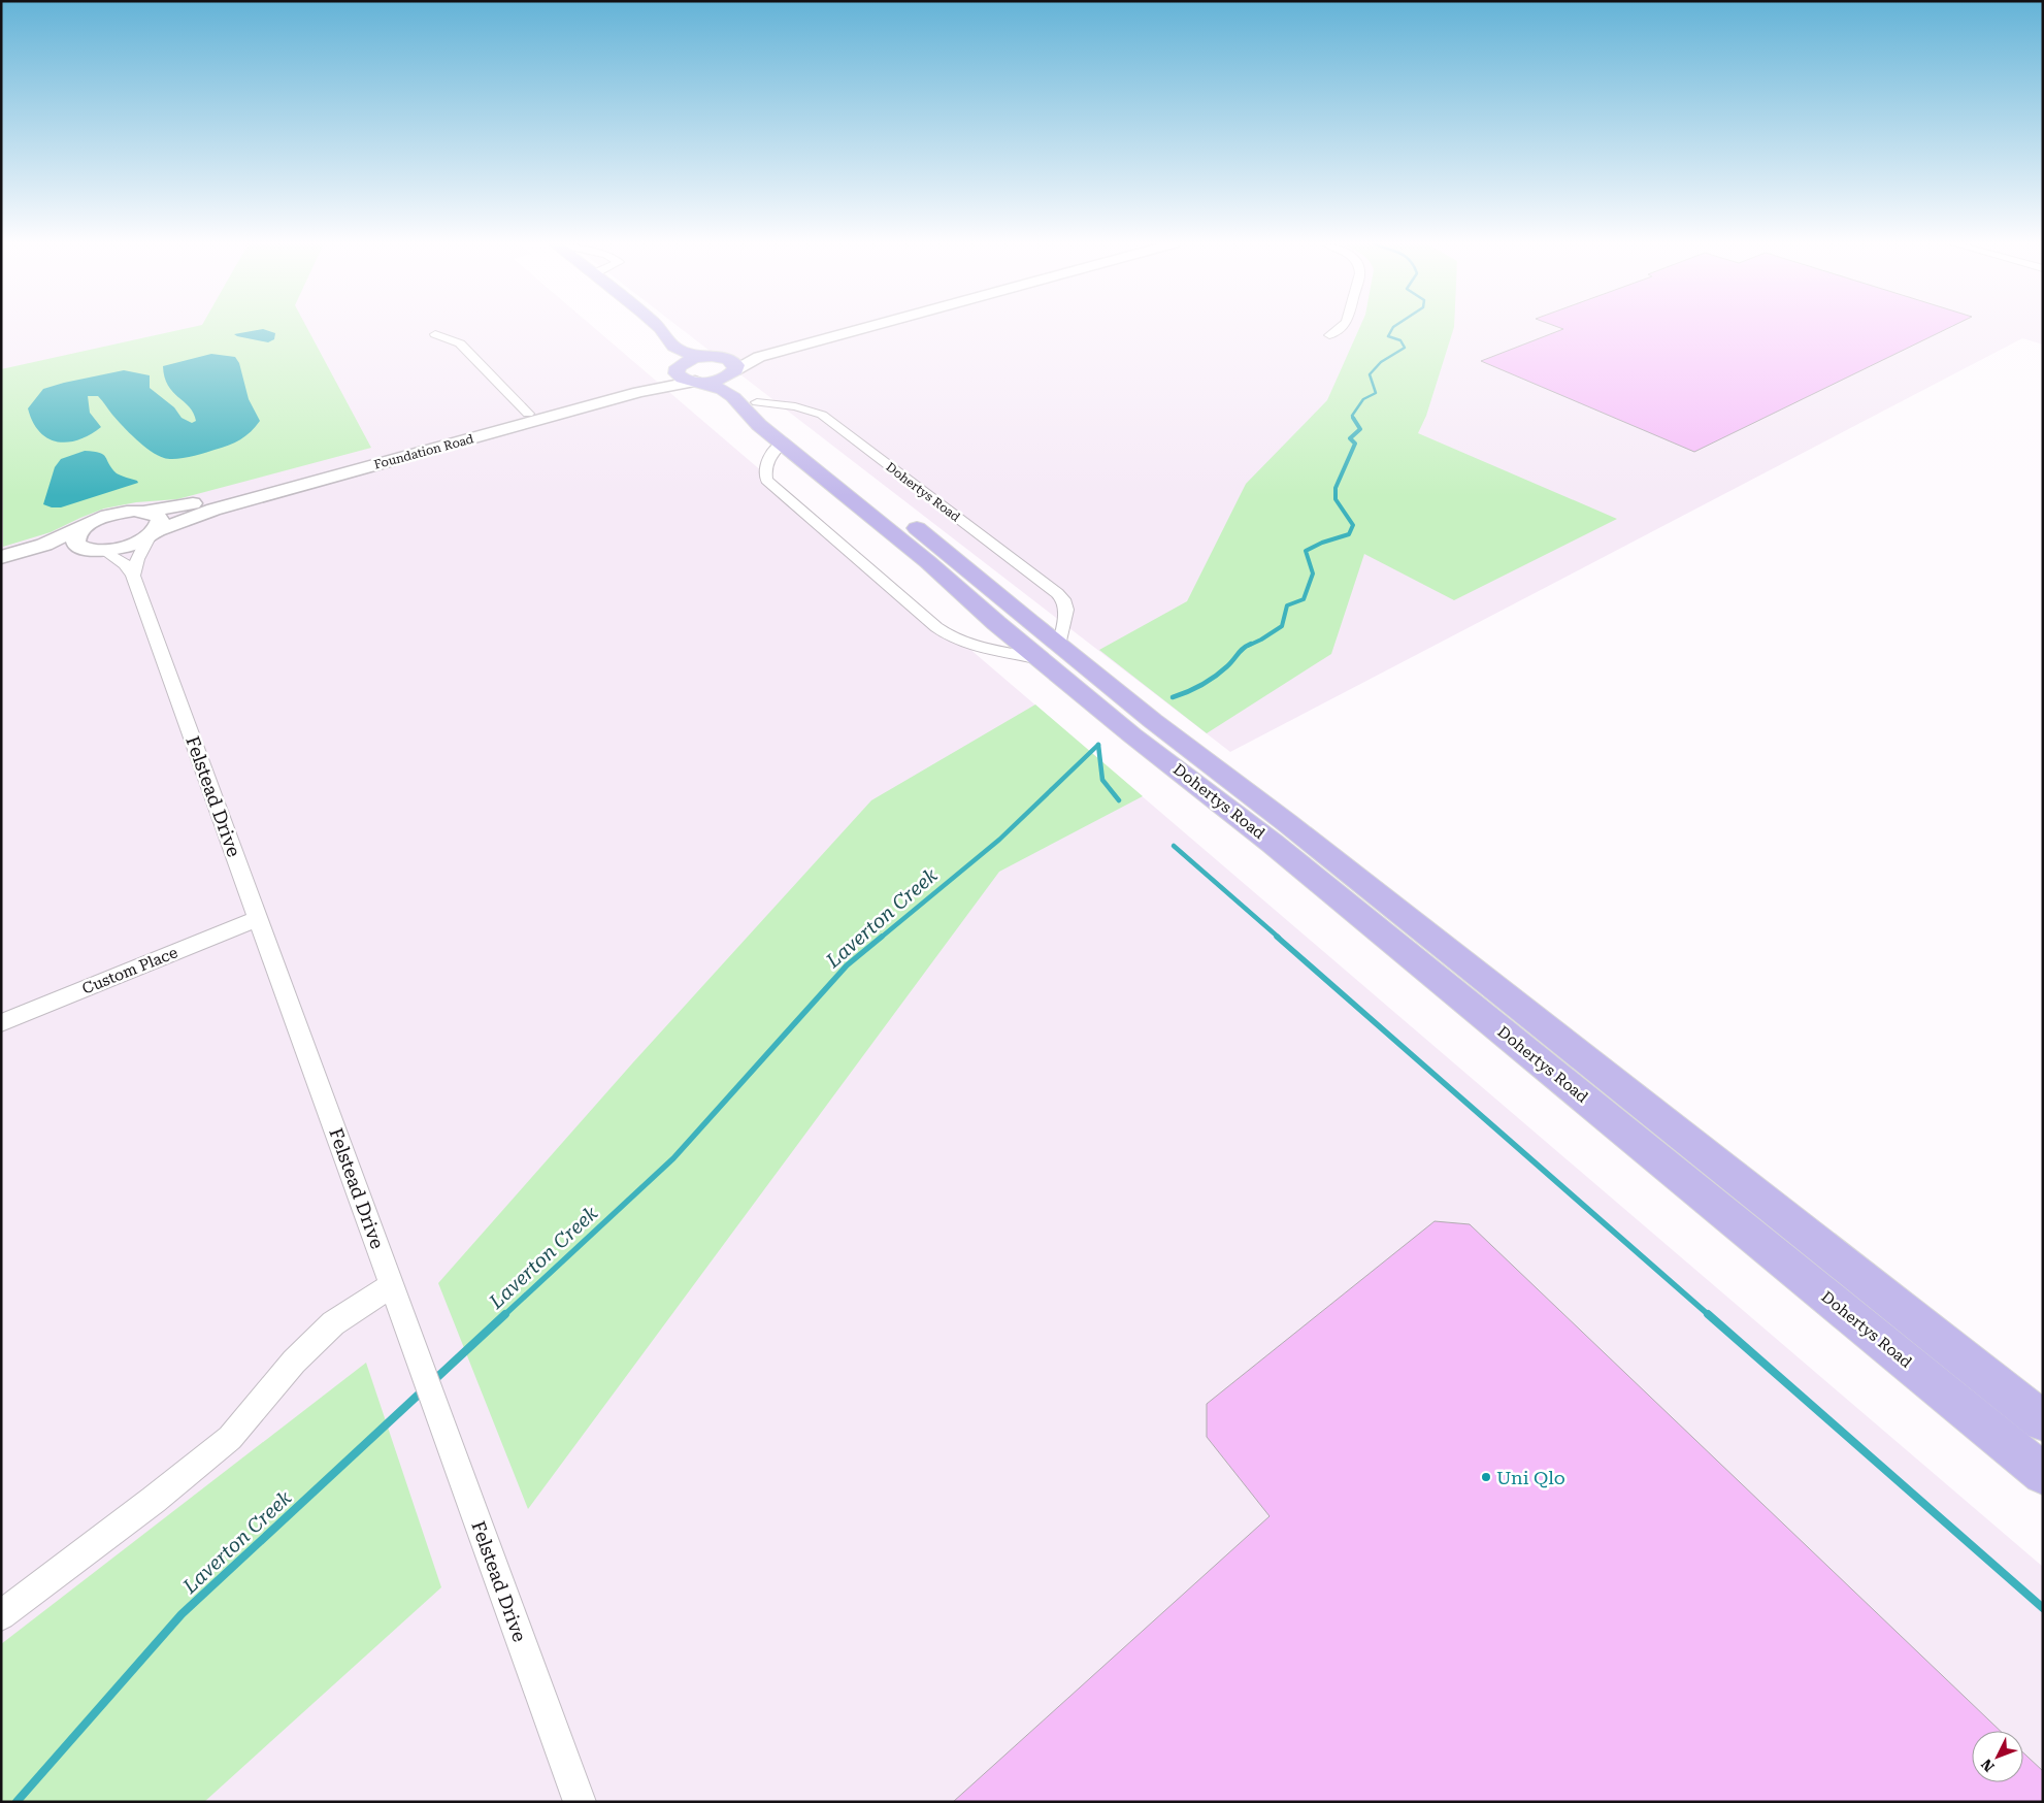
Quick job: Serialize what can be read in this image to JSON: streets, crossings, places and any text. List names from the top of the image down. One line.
{"streets":{"main road":["Dohertys Road"],"street":["Foundation Road","Felstead Drive","Custom Place"]},"crossings":[["Foundation Road","Dohertys Road"],["Foundation Road","Felstead Drive"],["Felstead Drive","Custom Place"]],"water":["Laverton Creek"],"places":["Uni Qlo"],"north":"bottom left"}
